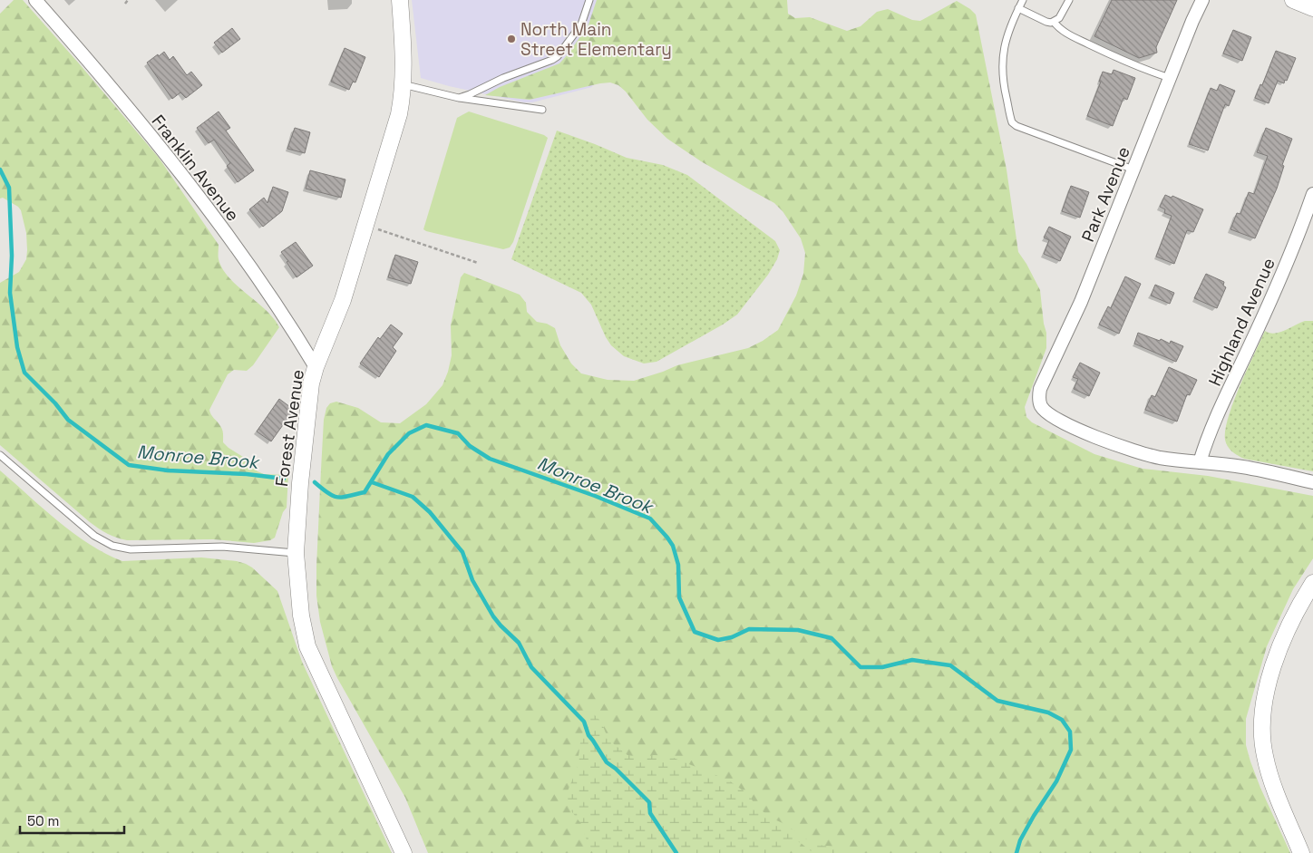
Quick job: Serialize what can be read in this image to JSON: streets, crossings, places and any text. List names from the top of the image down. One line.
{"streets":{"street":["Franklin Avenue","Park Avenue","Highland Avenue","Forest Avenue"]},"crossings":[["Franklin Avenue","Forest Avenue"],["Park Avenue","Highland Avenue"]],"water":["Monroe Brook"],"places":["North Main Street Elementary"],"scale_bar":"50 m"}
